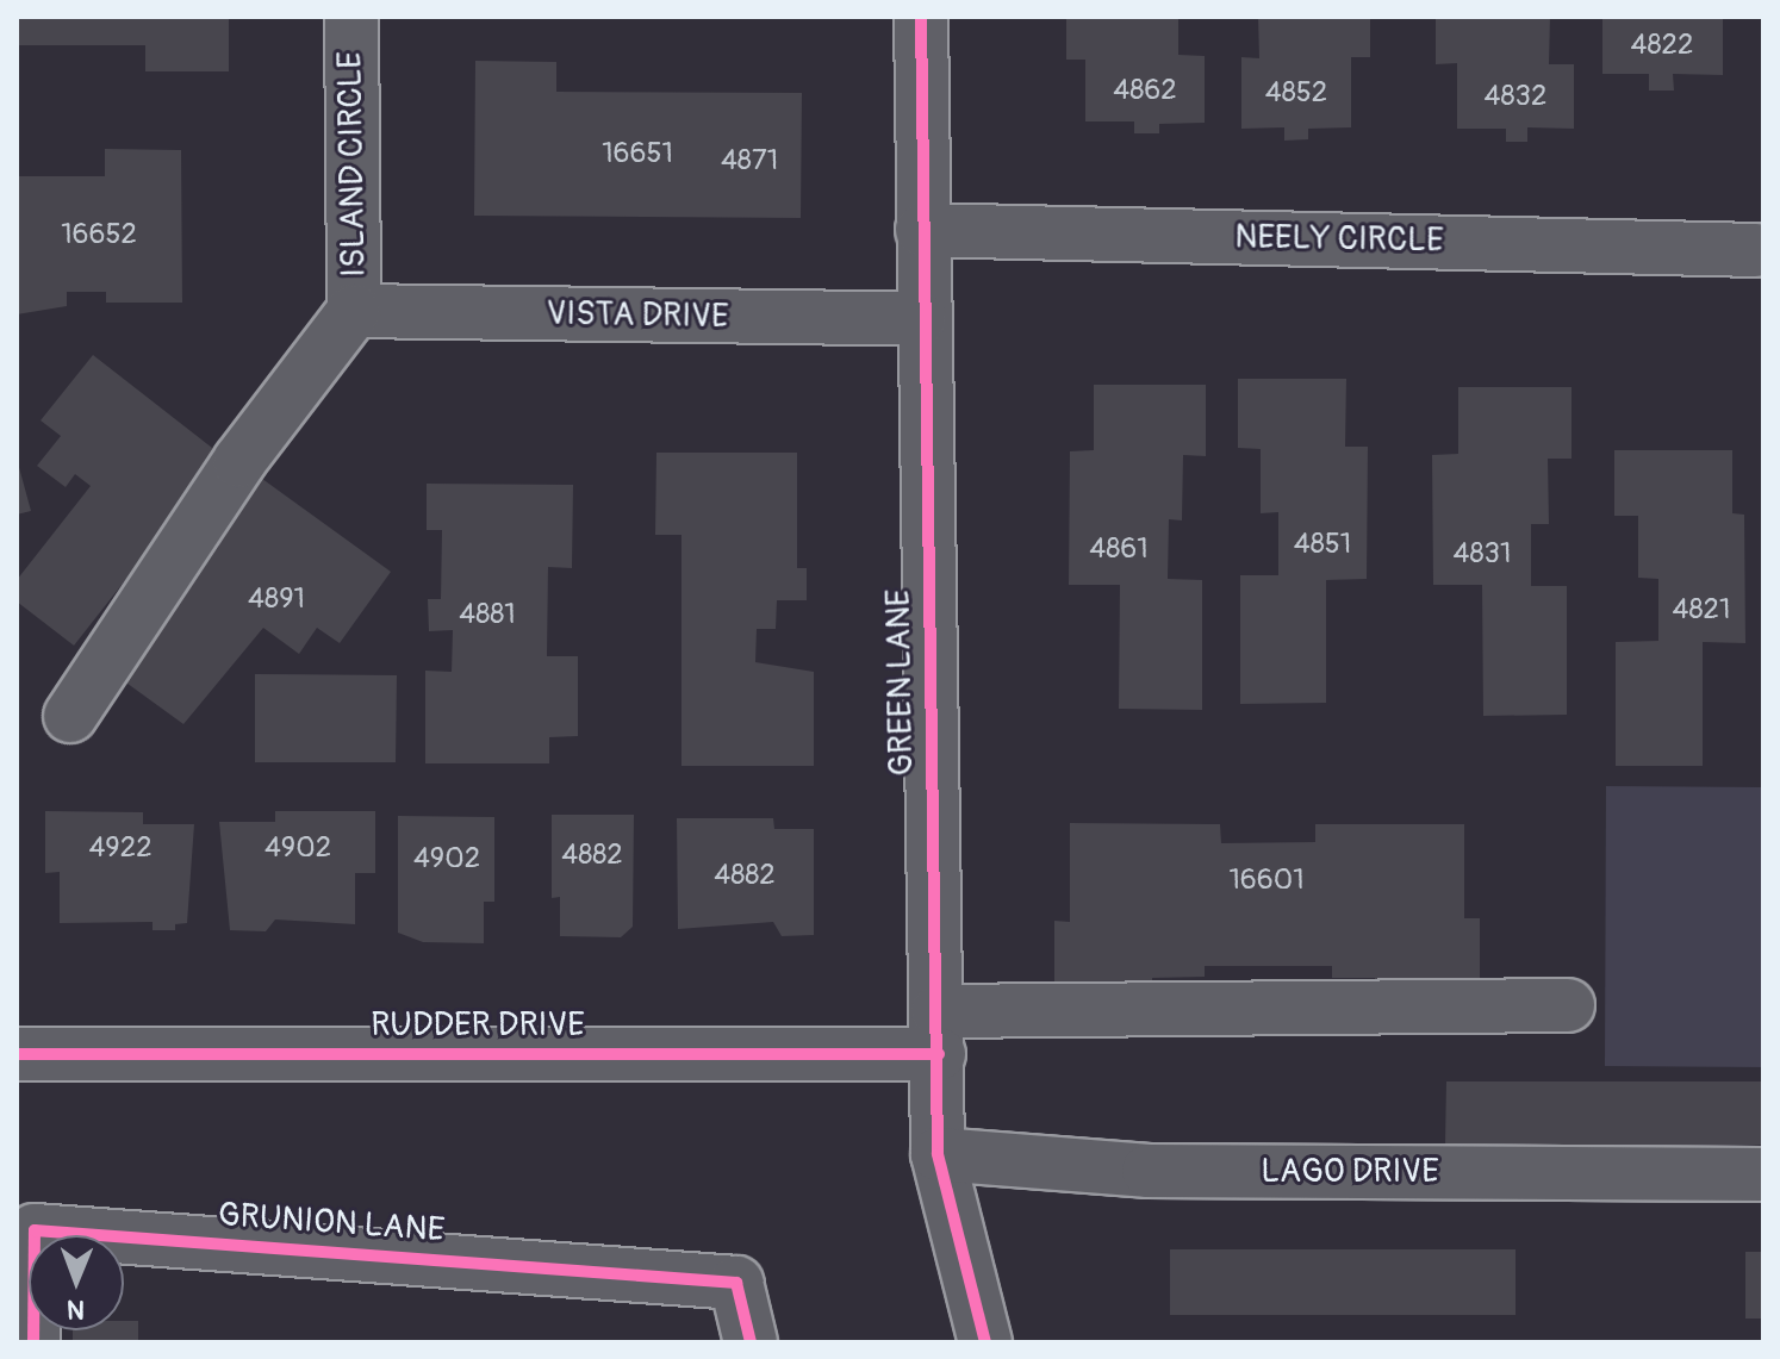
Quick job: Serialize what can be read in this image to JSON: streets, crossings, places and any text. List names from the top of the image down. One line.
{"streets":{"street":["ISLAND CIRCLE","NEELY CIRCLE","VISTA DRIVE","GREEN LANE","RUDDER DRIVE","LAGO DRIVE","GRUNION LANE"]},"crossings":[["ISLAND CIRCLE","VISTA DRIVE"],["NEELY CIRCLE","GREEN LANE"],["VISTA DRIVE","GREEN LANE"],["GREEN LANE","RUDDER DRIVE"],["GREEN LANE","LAGO DRIVE"]],"house_numbers":["4822","4862","4852","4832","16651","4871","16652","4851","4861","4831","4891","4821","4881","4922","4902","4882","4902","4882","16601"],"north":"bottom"}
